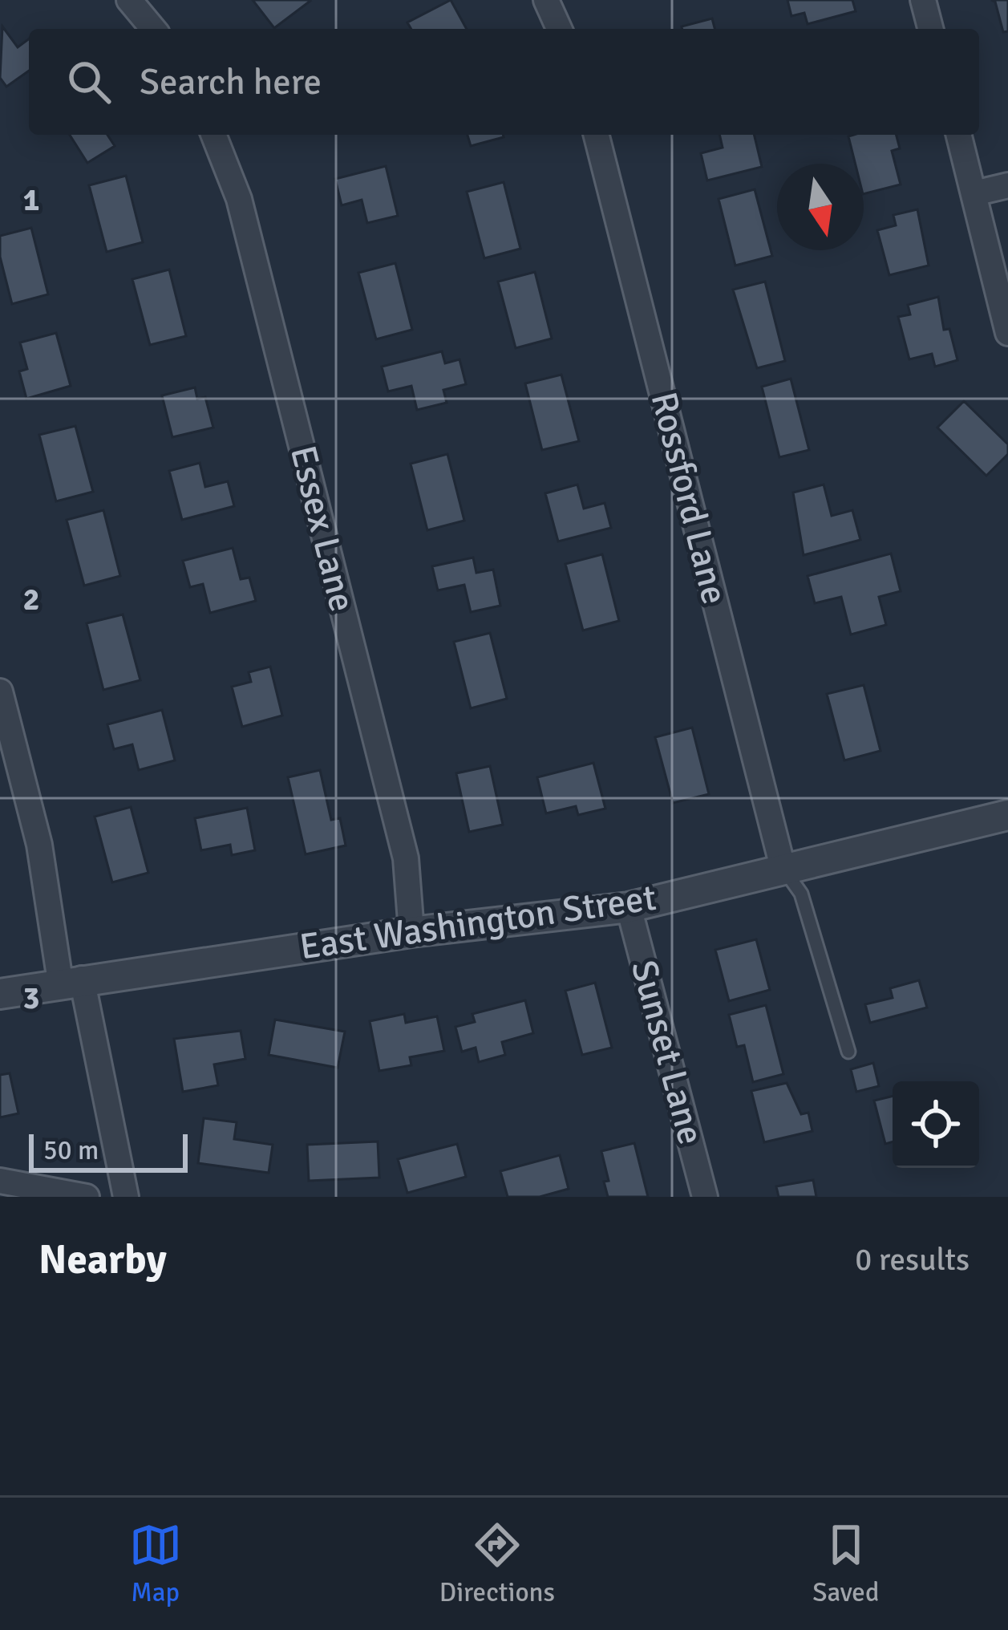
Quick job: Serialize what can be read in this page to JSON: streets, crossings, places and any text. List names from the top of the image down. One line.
{"streets":{"street":["Rossford Lane","Essex Lane","East Washington Street","Sunset Lane"]},"crossings":[["Rossford Lane","East Washington Street"],["Essex Lane","East Washington Street"],["East Washington Street","Sunset Lane"]],"scale_bar":"50 m","north":"bottom","page":{"search":"Search here","scale":"50 m","heading":["Nearby","0 results"],"nav":["Map","Directions","Saved"]},"grid":{"rows":["1","2","3"]}}
